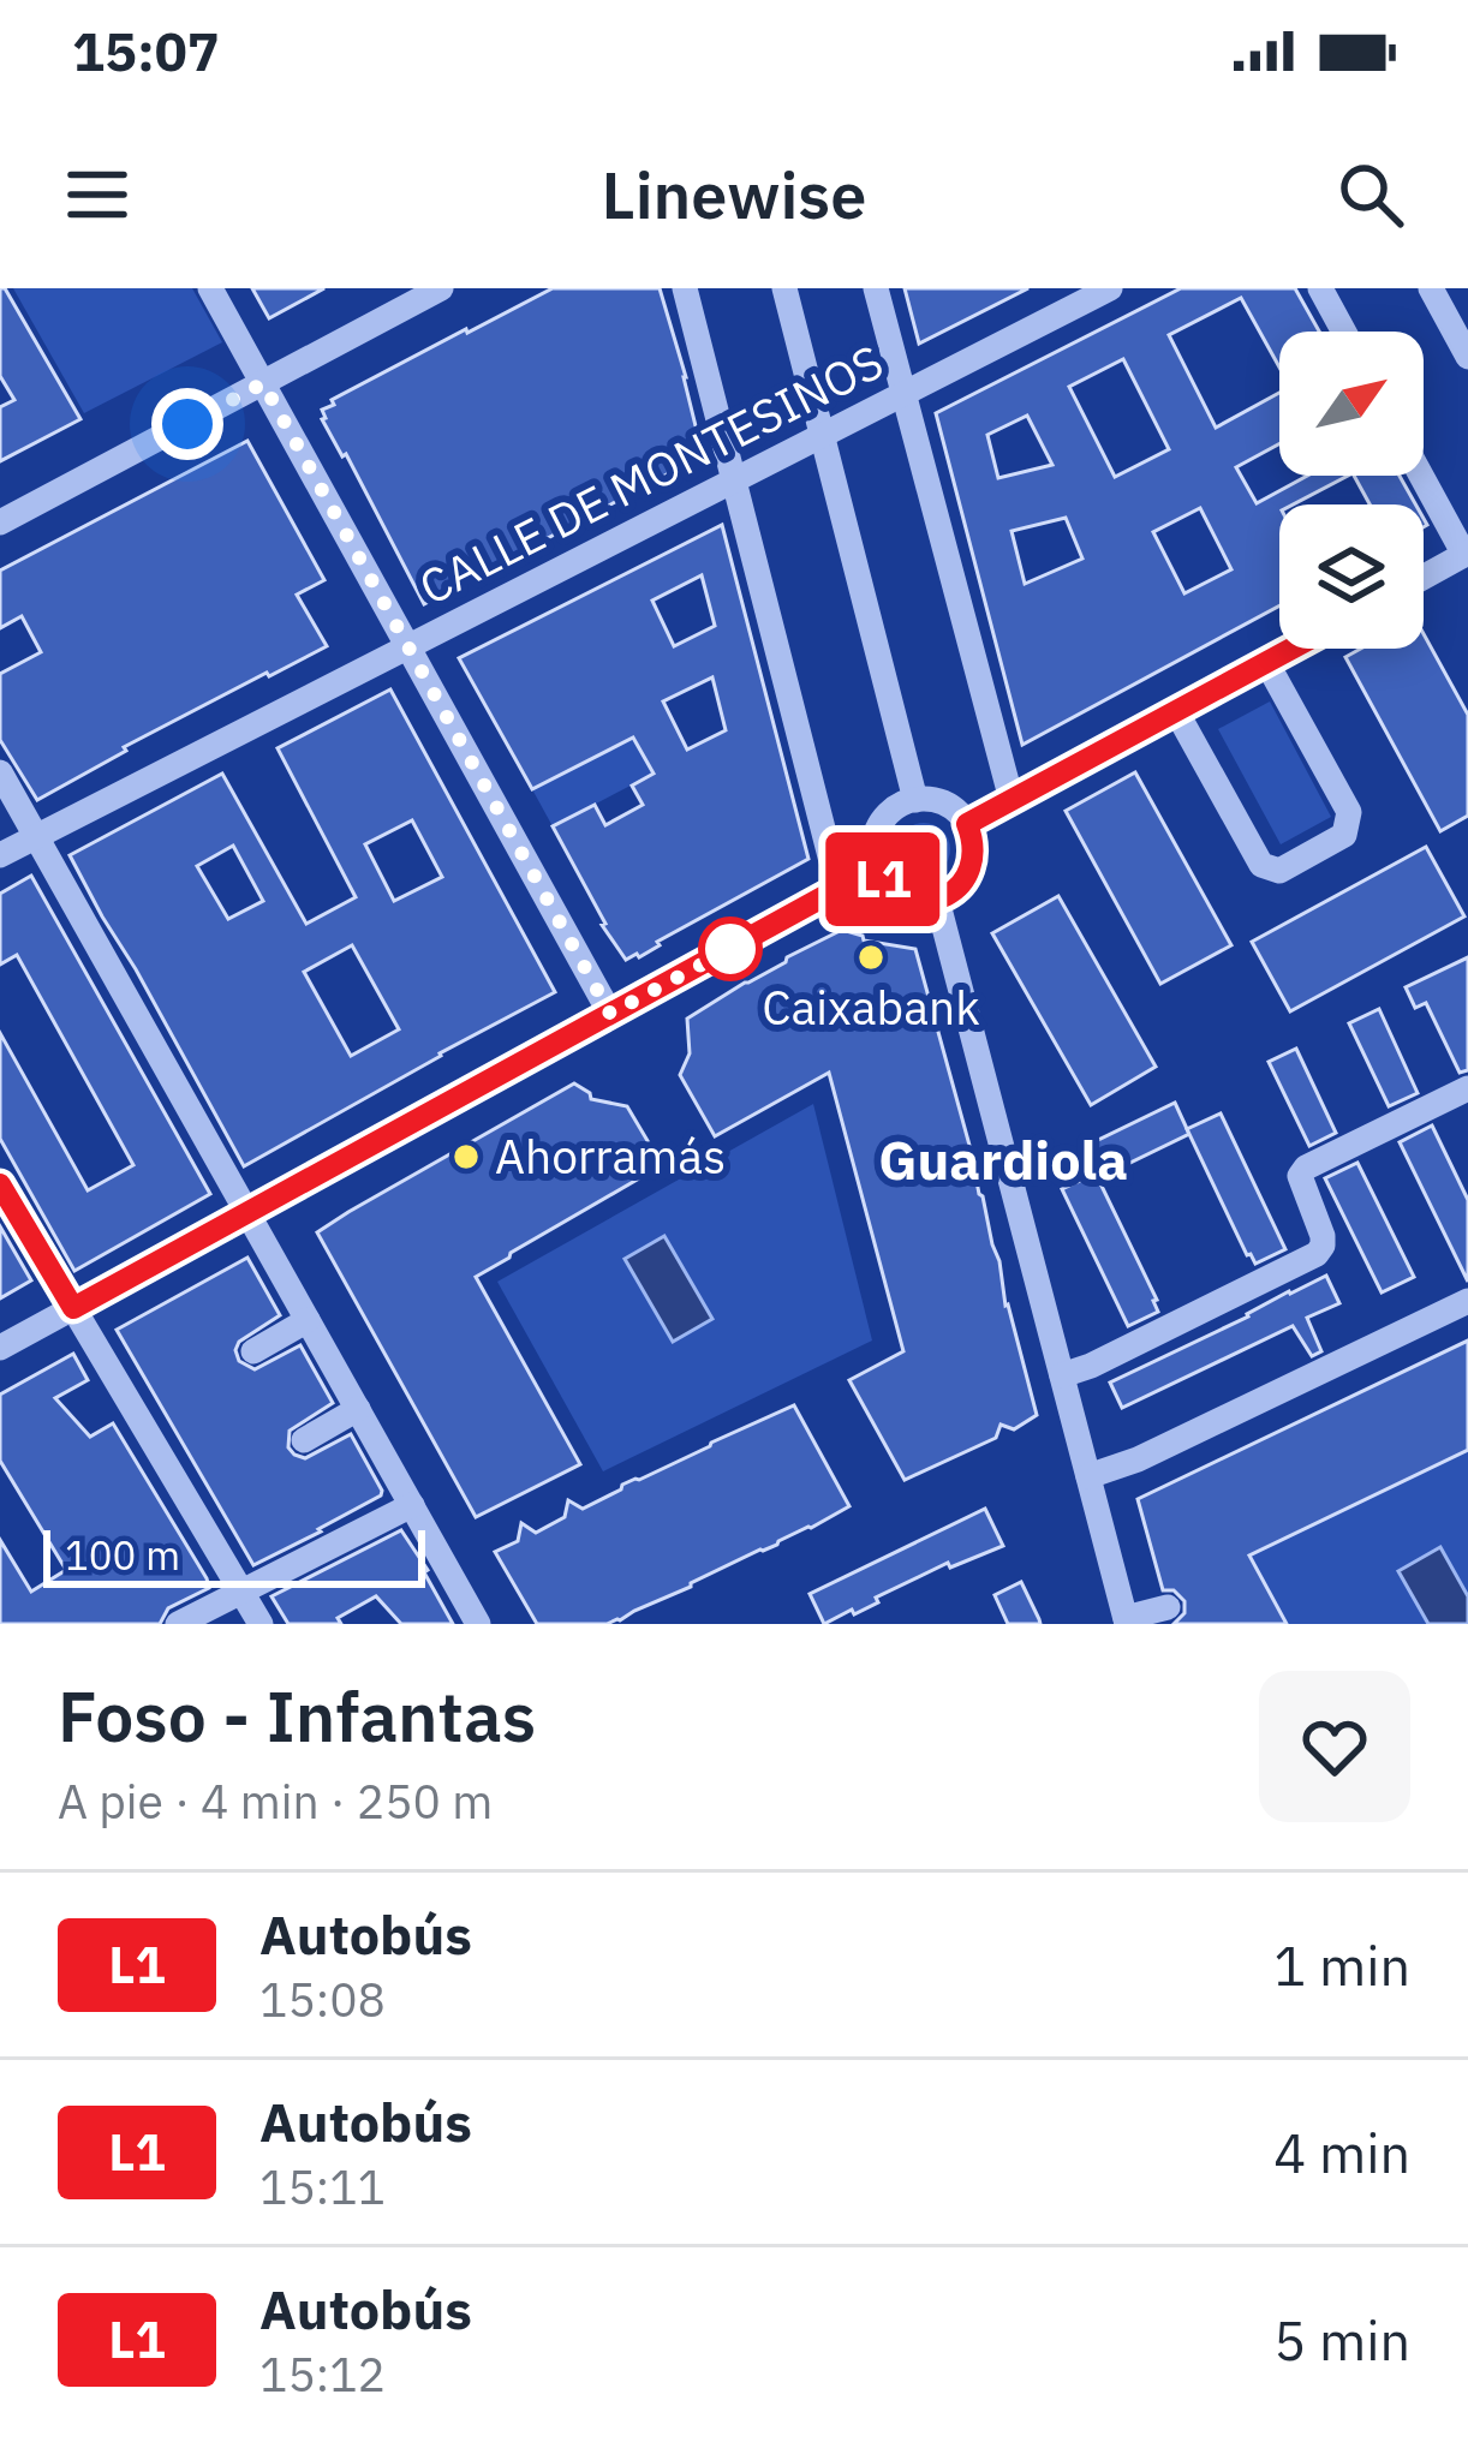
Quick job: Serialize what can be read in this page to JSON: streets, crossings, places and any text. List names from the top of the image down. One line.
{"streets":{"street":["CALLE DE MONTESINOS"]},"districts":["Guardiola"],"places":["Caixabank","Ahorramás"],"lines":["bus line L1"],"scale_bar":"100 m","north":"top right","page":{"status":"15:07","header":"Linewise","on_map":"L1","scale":"100 m","heading":["Foso - Infantas","A pie · 4 min · 250 m"],"list":[{"mark":"L1","name":"Autobús","note":"15:08","value":"1 min"},{"mark":"L1","name":"Autobús","note":"15:11","value":"4 min"},{"mark":"L1","name":"Autobús","note":"15:12","value":"5 min"}]}}
